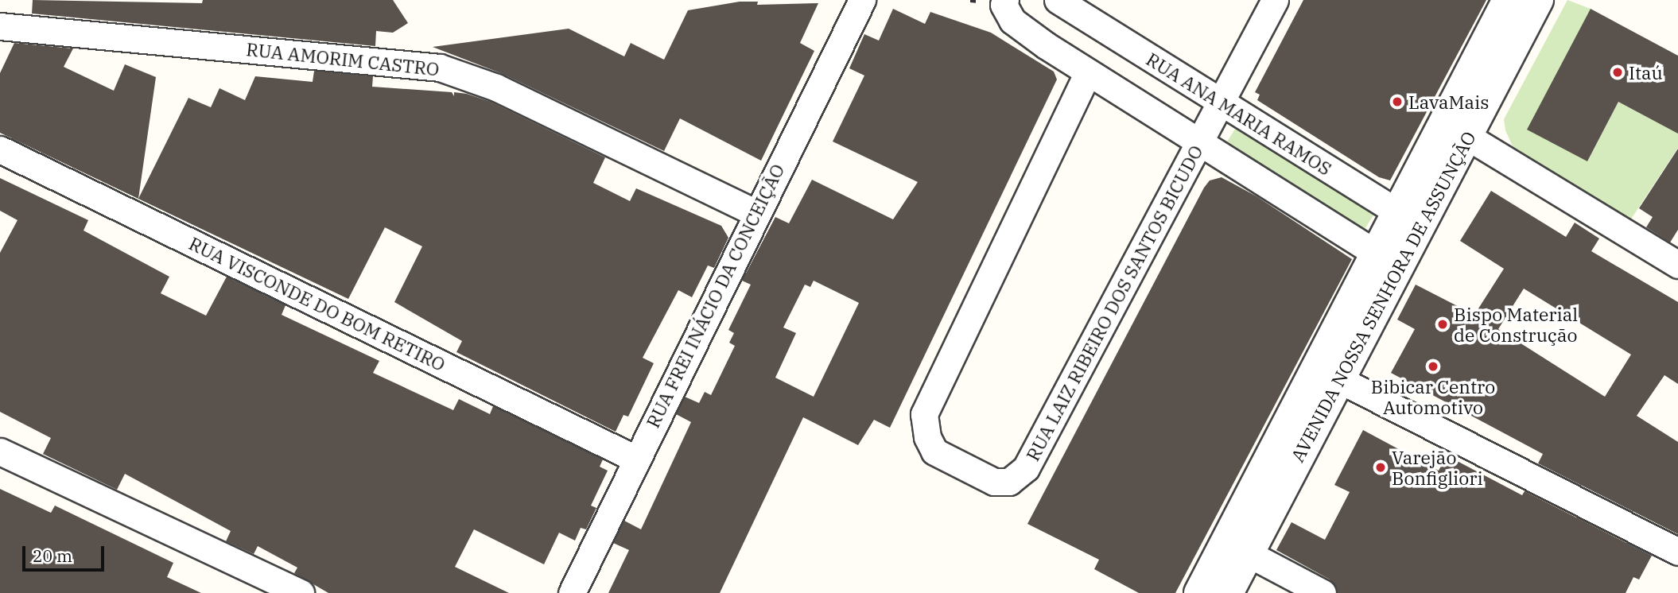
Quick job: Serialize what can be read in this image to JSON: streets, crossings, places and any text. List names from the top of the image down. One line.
{"streets":{"street":["RUA AMORIM CASTRO","RUA ANA MARIA RAMOS","RUA FREI INÁCIO DA CONCEIÇÃO","AVENIDA NOSSA SENHORA DE ASSUNÇÃO","RUA LAIZ RIBEIRO DOS SANTOS BICUDO","RUA VISCONDE DO BOM RETIRO"]},"crossings":[["RUA AMORIM CASTRO","RUA FREI INÁCIO DA CONCEIÇÃO"],["RUA ANA MARIA RAMOS","AVENIDA NOSSA SENHORA DE ASSUNÇÃO"],["RUA ANA MARIA RAMOS","RUA LAIZ RIBEIRO DOS SANTOS BICUDO"],["RUA FREI INÁCIO DA CONCEIÇÃO","RUA VISCONDE DO BOM RETIRO"]],"places":["Itaú","LavaMais","Bispo Material de Construção","Bibicar Centro Automotivo","Varejão Bonfigliori"],"scale_bar":"20 m"}
